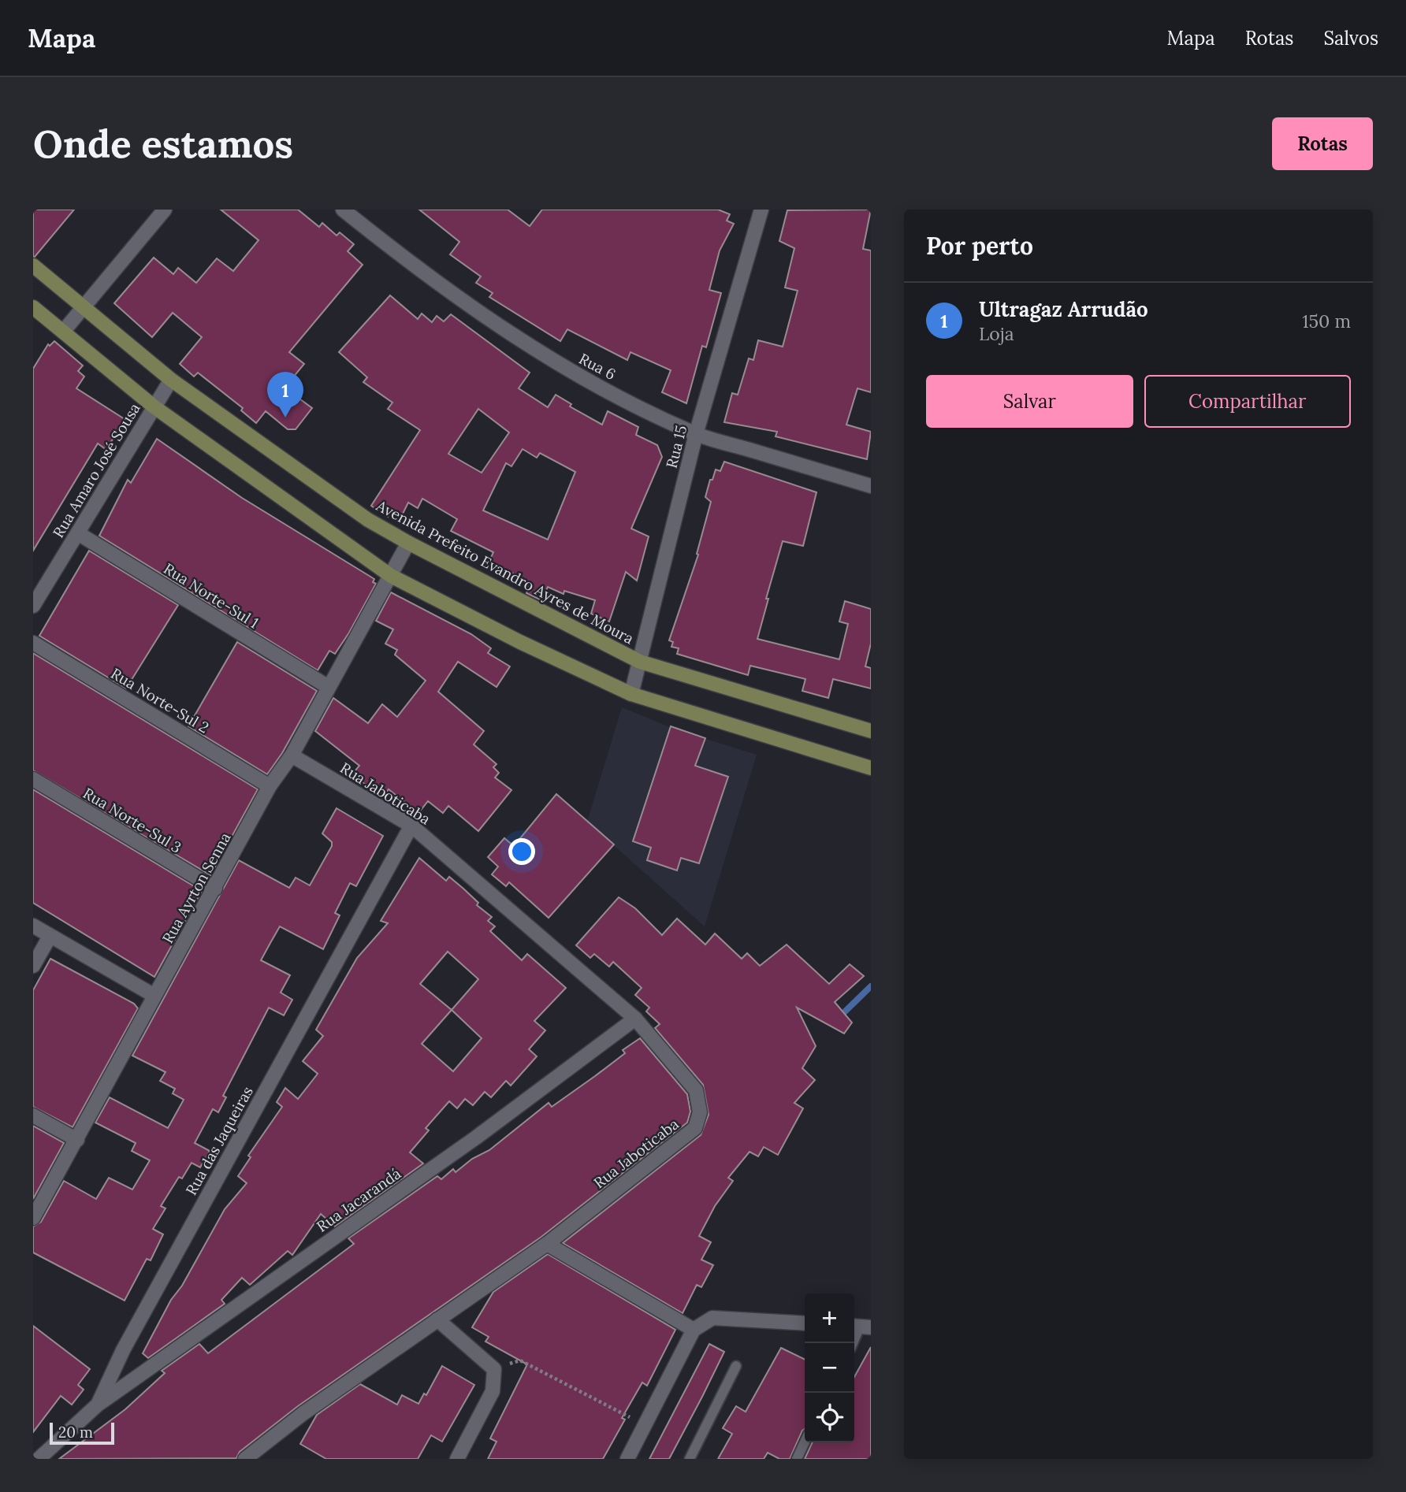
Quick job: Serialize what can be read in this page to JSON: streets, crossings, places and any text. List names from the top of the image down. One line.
{"streets":{"street":["Rua 6","Rua 15","Rua Amaro José Sousa","Avenida Prefeito Evandro Ayres de Moura","Rua Norte-Sul 1","Rua Norte-Sul 2","Rua Jaboticaba","Rua Norte-Sul 3","Rua Ayrton Senna","Rua das Jaqueiras","Rua Jacarandá"]},"crossings":[["Rua 6","Rua 15"],["Rua 15","Avenida Prefeito Evandro Ayres de Moura"],["Rua Amaro José Sousa","Avenida Prefeito Evandro Ayres de Moura"],["Rua Amaro José Sousa","Rua Norte-Sul 1"],["Avenida Prefeito Evandro Ayres de Moura","Rua Ayrton Senna"],["Rua Norte-Sul 1","Rua Ayrton Senna"],["Rua Norte-Sul 2","Rua Ayrton Senna"],["Rua Jaboticaba","Rua Ayrton Senna"],["Rua Jaboticaba","Rua das Jaqueiras"],["Rua Jaboticaba","Rua Jacarandá"],["Rua Norte-Sul 3","Rua Ayrton Senna"],["Rua das Jaqueiras","Rua Jacarandá"]],"scale_bar":"20 m","page":{"header":"Mapa","nav":["Mapa","Rotas","Salvos"],"buttons":["Rotas",["Salvar","Compartilhar"]],"title":"Onde estamos","heading":"Por perto","list":[{"mark":"1","name":"Ultragaz Arrudão","note":"Loja","value":"150 m"}],"pins":"1","map_buttons":["+","−"],"scale":"20 m"}}
